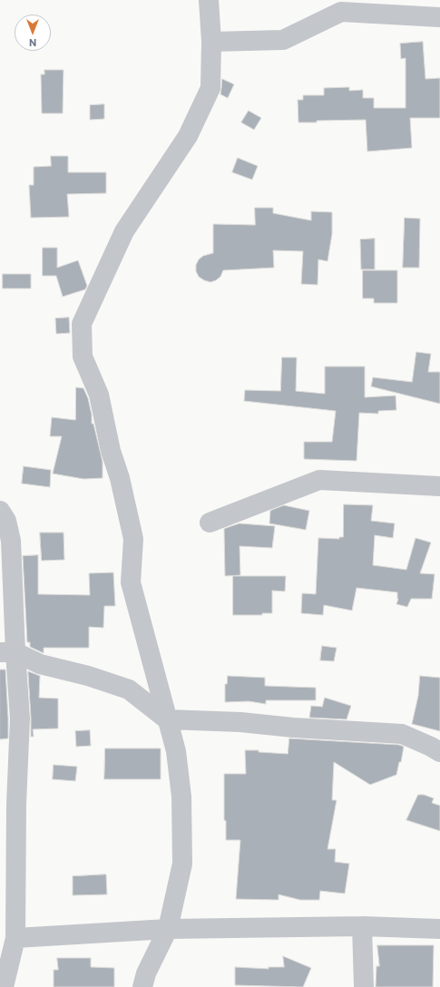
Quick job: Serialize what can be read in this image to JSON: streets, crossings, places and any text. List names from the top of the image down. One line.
{"north":"bottom"}
